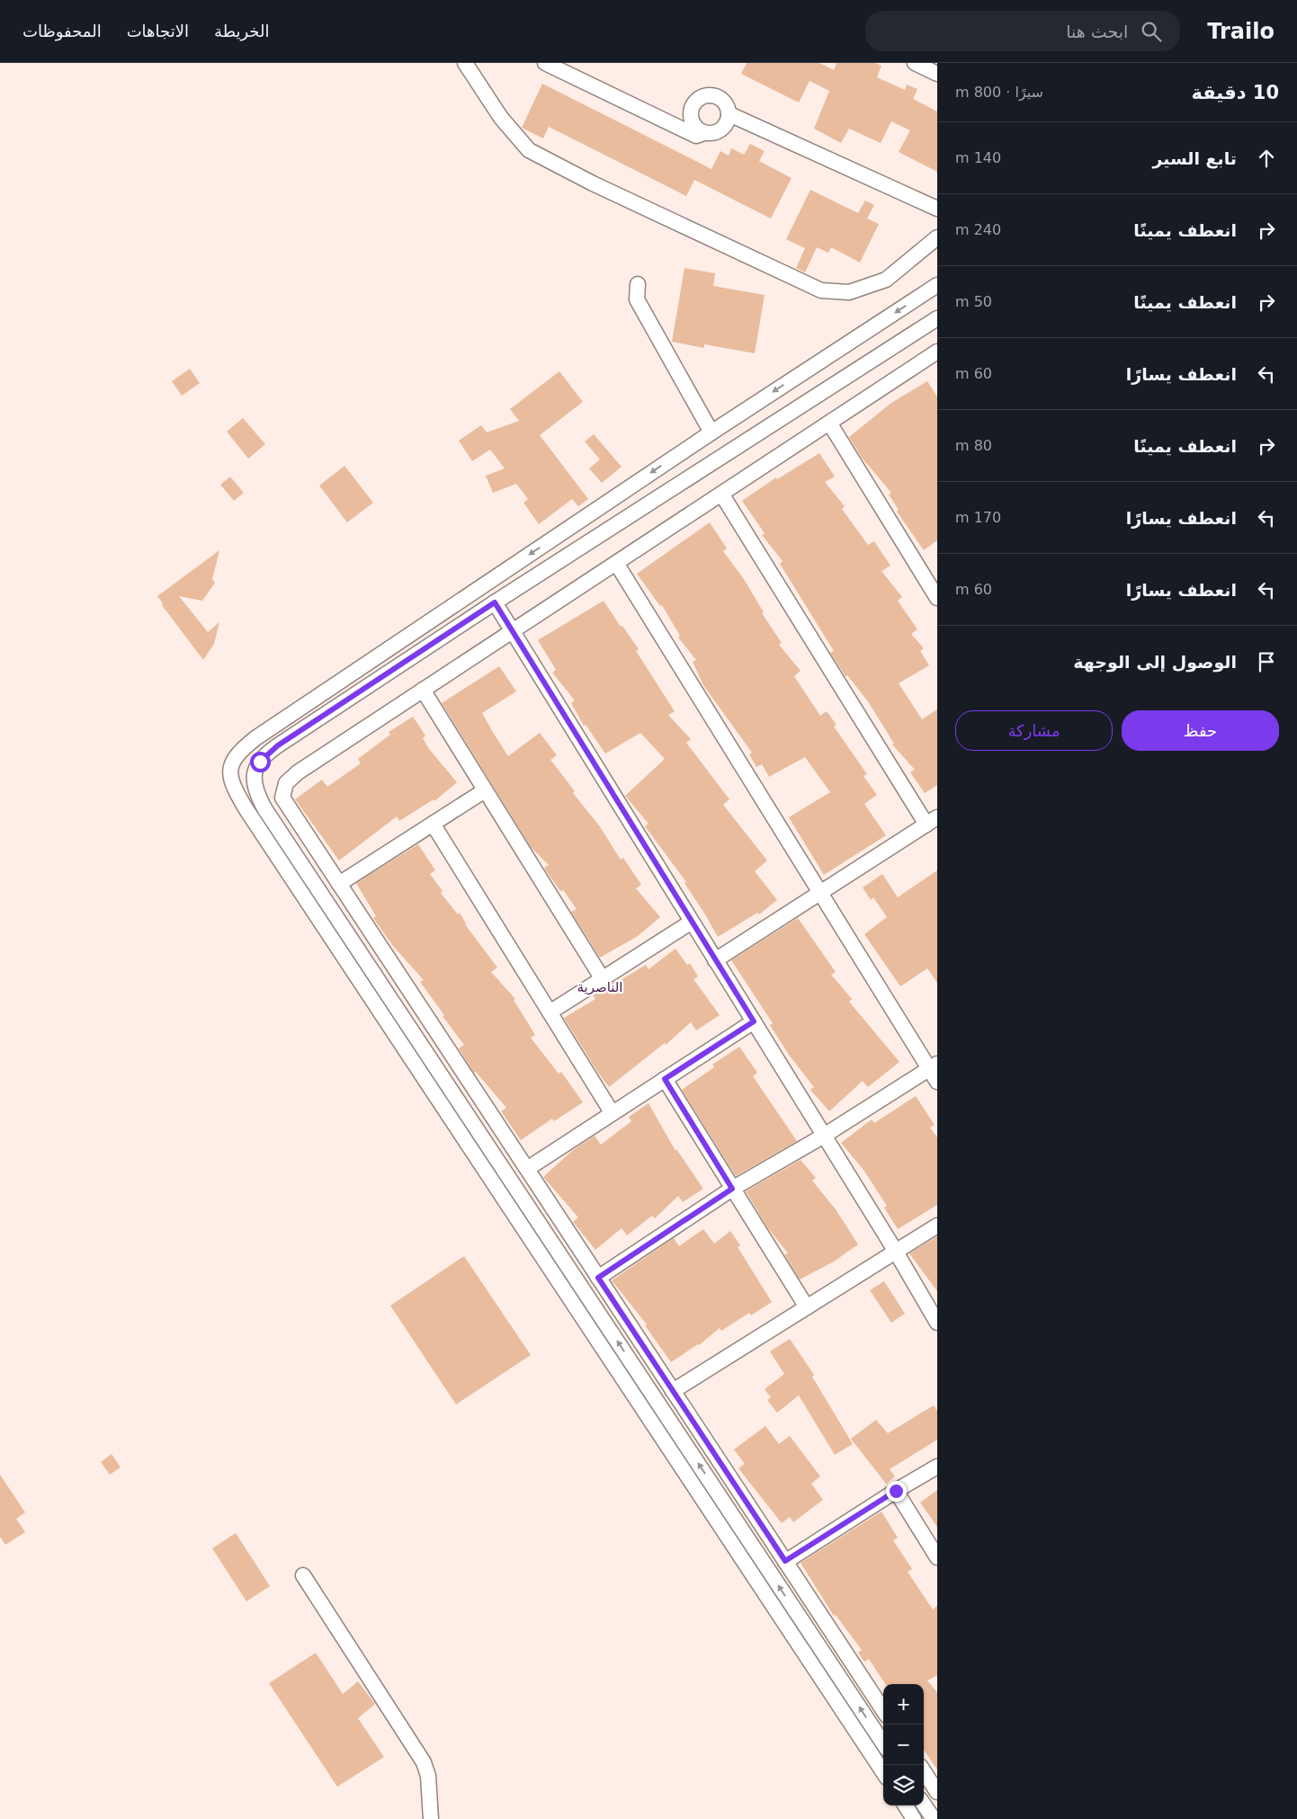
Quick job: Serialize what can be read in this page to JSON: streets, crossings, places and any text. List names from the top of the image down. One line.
{"districts":["الناصرية"],"page":{"header":"Trailo","search":"ابحث هنا","nav":["الخريطة","الاتجاهات","المحفوظات"],"heading":["10 دقيقة","سيرًا · 800 m"],"list":[["تابع السير","140 m"],["انعطف يمينًا","240 m"],["انعطف يمينًا","50 m"],["انعطف يسارًا","60 m"],["انعطف يمينًا","80 m"],["انعطف يسارًا","170 m"],["انعطف يسارًا","60 m"],"الوصول إلى الوجهة"],"buttons":["حفظ","مشاركة"],"map_buttons":["+","−"]}}
